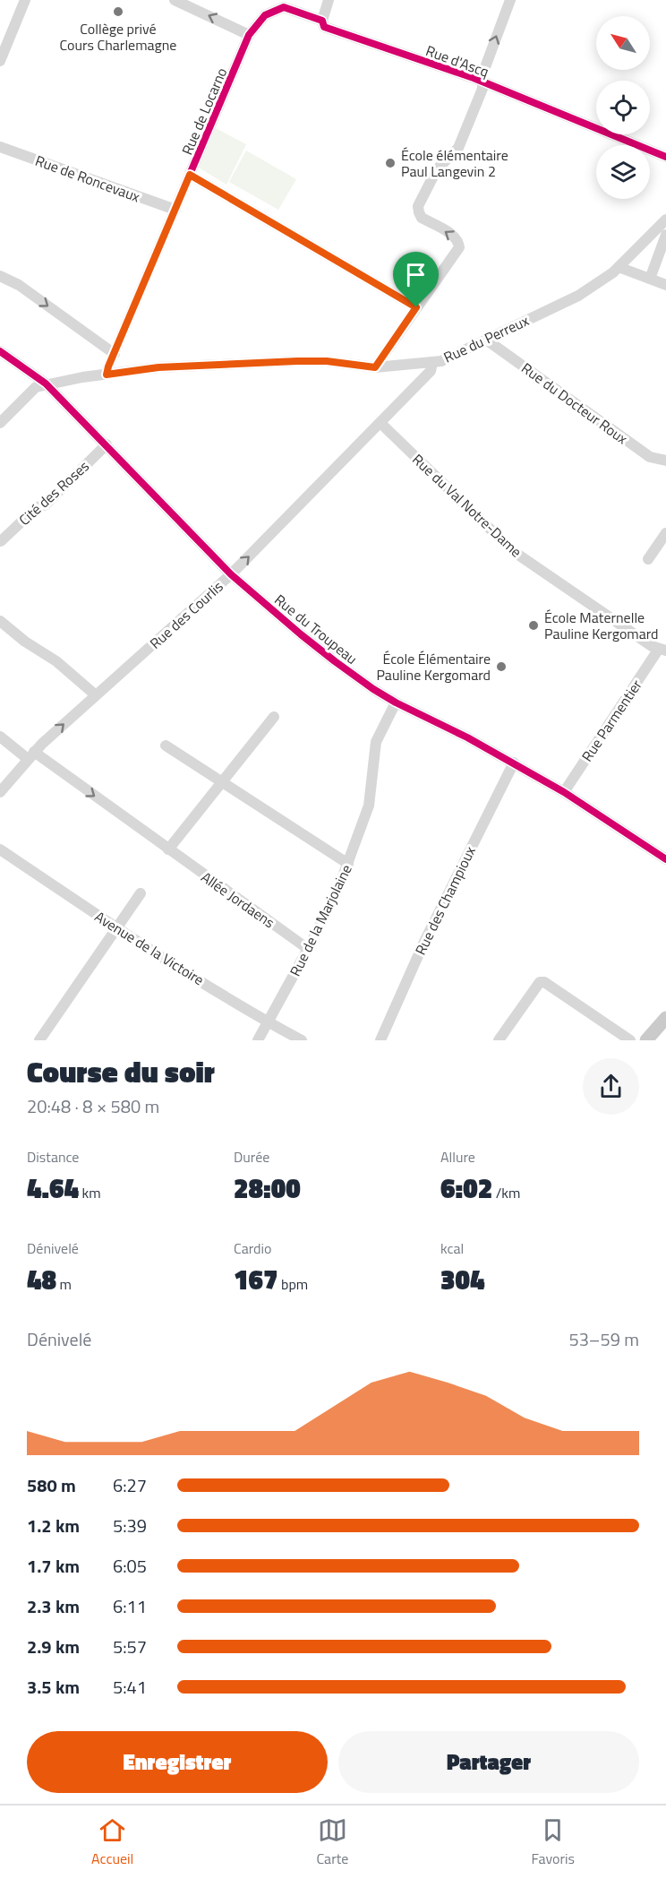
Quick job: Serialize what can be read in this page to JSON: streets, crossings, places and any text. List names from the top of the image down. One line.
{"streets":{"street":["Rue d'Ascq","Rue de Locarno","Rue de Roncevaux","Rue du Perreux","Rue du Docteur Roux","Cité des Roses","Rue du Val Notre-Dame","Rue des Courlis","Rue du Troupeau","Rue Parmentier","Allée Jordaens","Rue des Champioux","Rue de la Marjolaine","Avenue de la Victoire"]},"crossings":[["Rue d'Ascq","Rue de Locarno"],["Rue de Locarno","Rue de Roncevaux"],["Rue de Locarno","Rue du Perreux"],["Rue du Perreux","Rue du Docteur Roux"],["Rue du Perreux","Rue des Courlis"],["Rue du Perreux","Rue du Troupeau"],["Cité des Roses","Rue du Troupeau"],["Rue du Val Notre-Dame","Rue des Courlis"],["Rue du Val Notre-Dame","Rue Parmentier"],["Rue des Courlis","Rue du Troupeau"],["Rue des Courlis","Allée Jordaens"],["Rue du Troupeau","Rue Parmentier"],["Rue du Troupeau","Rue des Champioux"],["Rue du Troupeau","Rue de la Marjolaine"],["Allée Jordaens","Rue de la Marjolaine"],["Rue de la Marjolaine","Avenue de la Victoire"]],"one_way":["Rue des Courlis"],"places":["Collège privé Cours Charlemagne","École élémentaire Paul Langevin 2","École Maternelle Pauline Kergomard","École Élémentaire Pauline Kergomard"],"north":"top left","page":{"heading":["Course du soir","20:48 · 8 × 580 m"],"stats":[["Distance","4.64 km"],["Durée","28:00"],["Allure","6:02 /km"],["Dénivelé","48 m"],["Cardio","167 bpm"],["kcal","304"]],"chart":["Dénivelé","53–59 m"],"list":[{"name":"580 m","note":"6:27"},{"name":"1.2 km","note":"5:39"},{"name":"1.7 km","note":"6:05"},{"name":"2.3 km","note":"6:11"},{"name":"2.9 km","note":"5:57"},{"name":"3.5 km","note":"5:41"}],"buttons":["Enregistrer","Partager"],"tabs":["Accueil","Carte","Favoris"]}}
